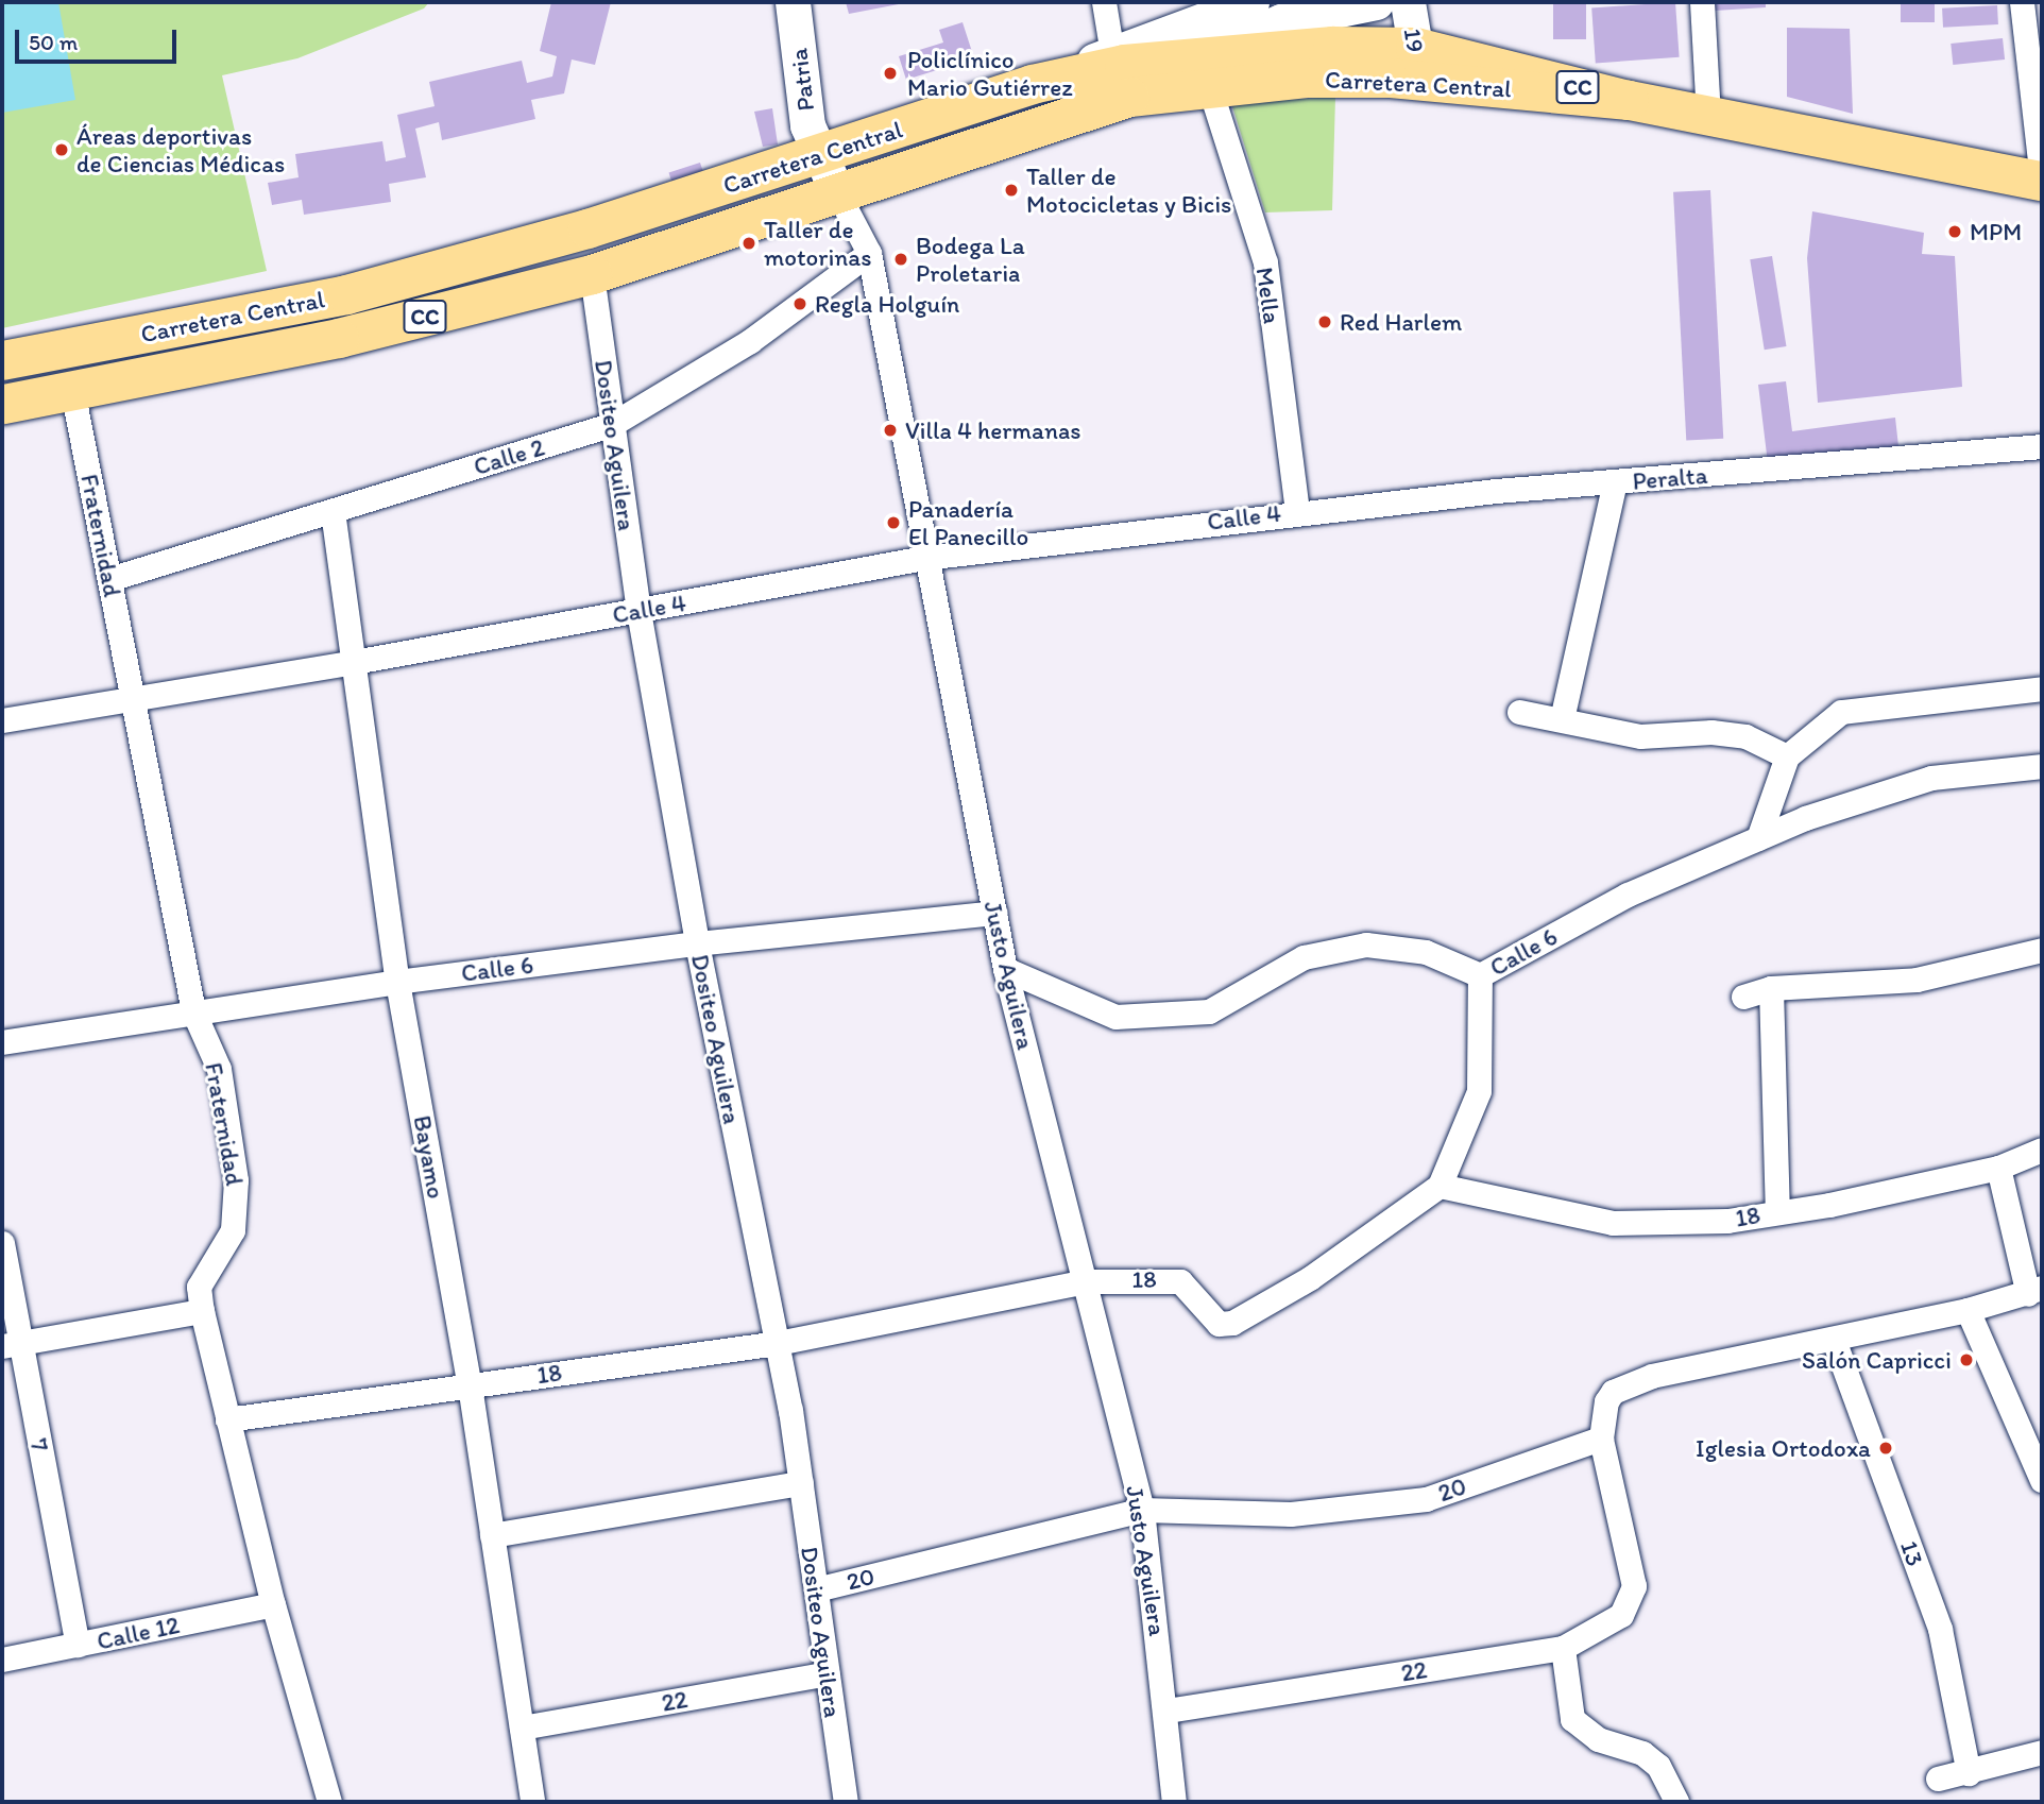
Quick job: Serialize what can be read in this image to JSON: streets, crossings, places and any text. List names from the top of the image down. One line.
{"streets":{"main road":["19","Patria","Carretera Central","CC","Justo Aguilera"],"street":["Mella","Dositeo Aguilera","Calle 2","Peralta","Calle 4","Fraternidad","Calle 6","Bayamo","18","7","20","13","Calle 12","22"]},"crossings":[["19","Carretera Central"],["Patria","Carretera Central"],["Patria","Justo Aguilera"],["Carretera Central","Mella"],["Carretera Central","Dositeo Aguilera"],["Carretera Central","Fraternidad"],["Carretera Central","Justo Aguilera"],["Mella","Peralta"],["Mella","Calle 4"],["Dositeo Aguilera","Calle 2"],["Dositeo Aguilera","Calle 4"],["Dositeo Aguilera","Calle 6"],["Dositeo Aguilera","18"],["Dositeo Aguilera","20"],["Dositeo Aguilera","22"],["Calle 2","Fraternidad"],["Calle 2","Justo Aguilera"],["Calle 2","Bayamo"],["Peralta","Calle 4"],["Calle 4","Fraternidad"],["Calle 4","Justo Aguilera"],["Calle 4","Bayamo"],["Fraternidad","Calle 6"],["Fraternidad","18"],["Fraternidad","Calle 12"],["Calle 6","Justo Aguilera"],["Calle 6","Bayamo"],["Justo Aguilera","18"],["Justo Aguilera","20"],["Justo Aguilera","22"],["Bayamo","18"],["Bayamo","22"],["7","Calle 12"],["20","22"]],"places":["Policlínico Mario Gutiérrez","Áreas deportivas de Ciencias Médicas","Taller de Motocicletas y Bicis","MPM","Taller de motorinas","Bodega La Proletaria","Regla Holguín","Red Harlem","Villa 4 hermanas","Panadería El Panecillo","Salón Capricci","Iglesia Ortodoxa"],"scale_bar":"50 m"}
